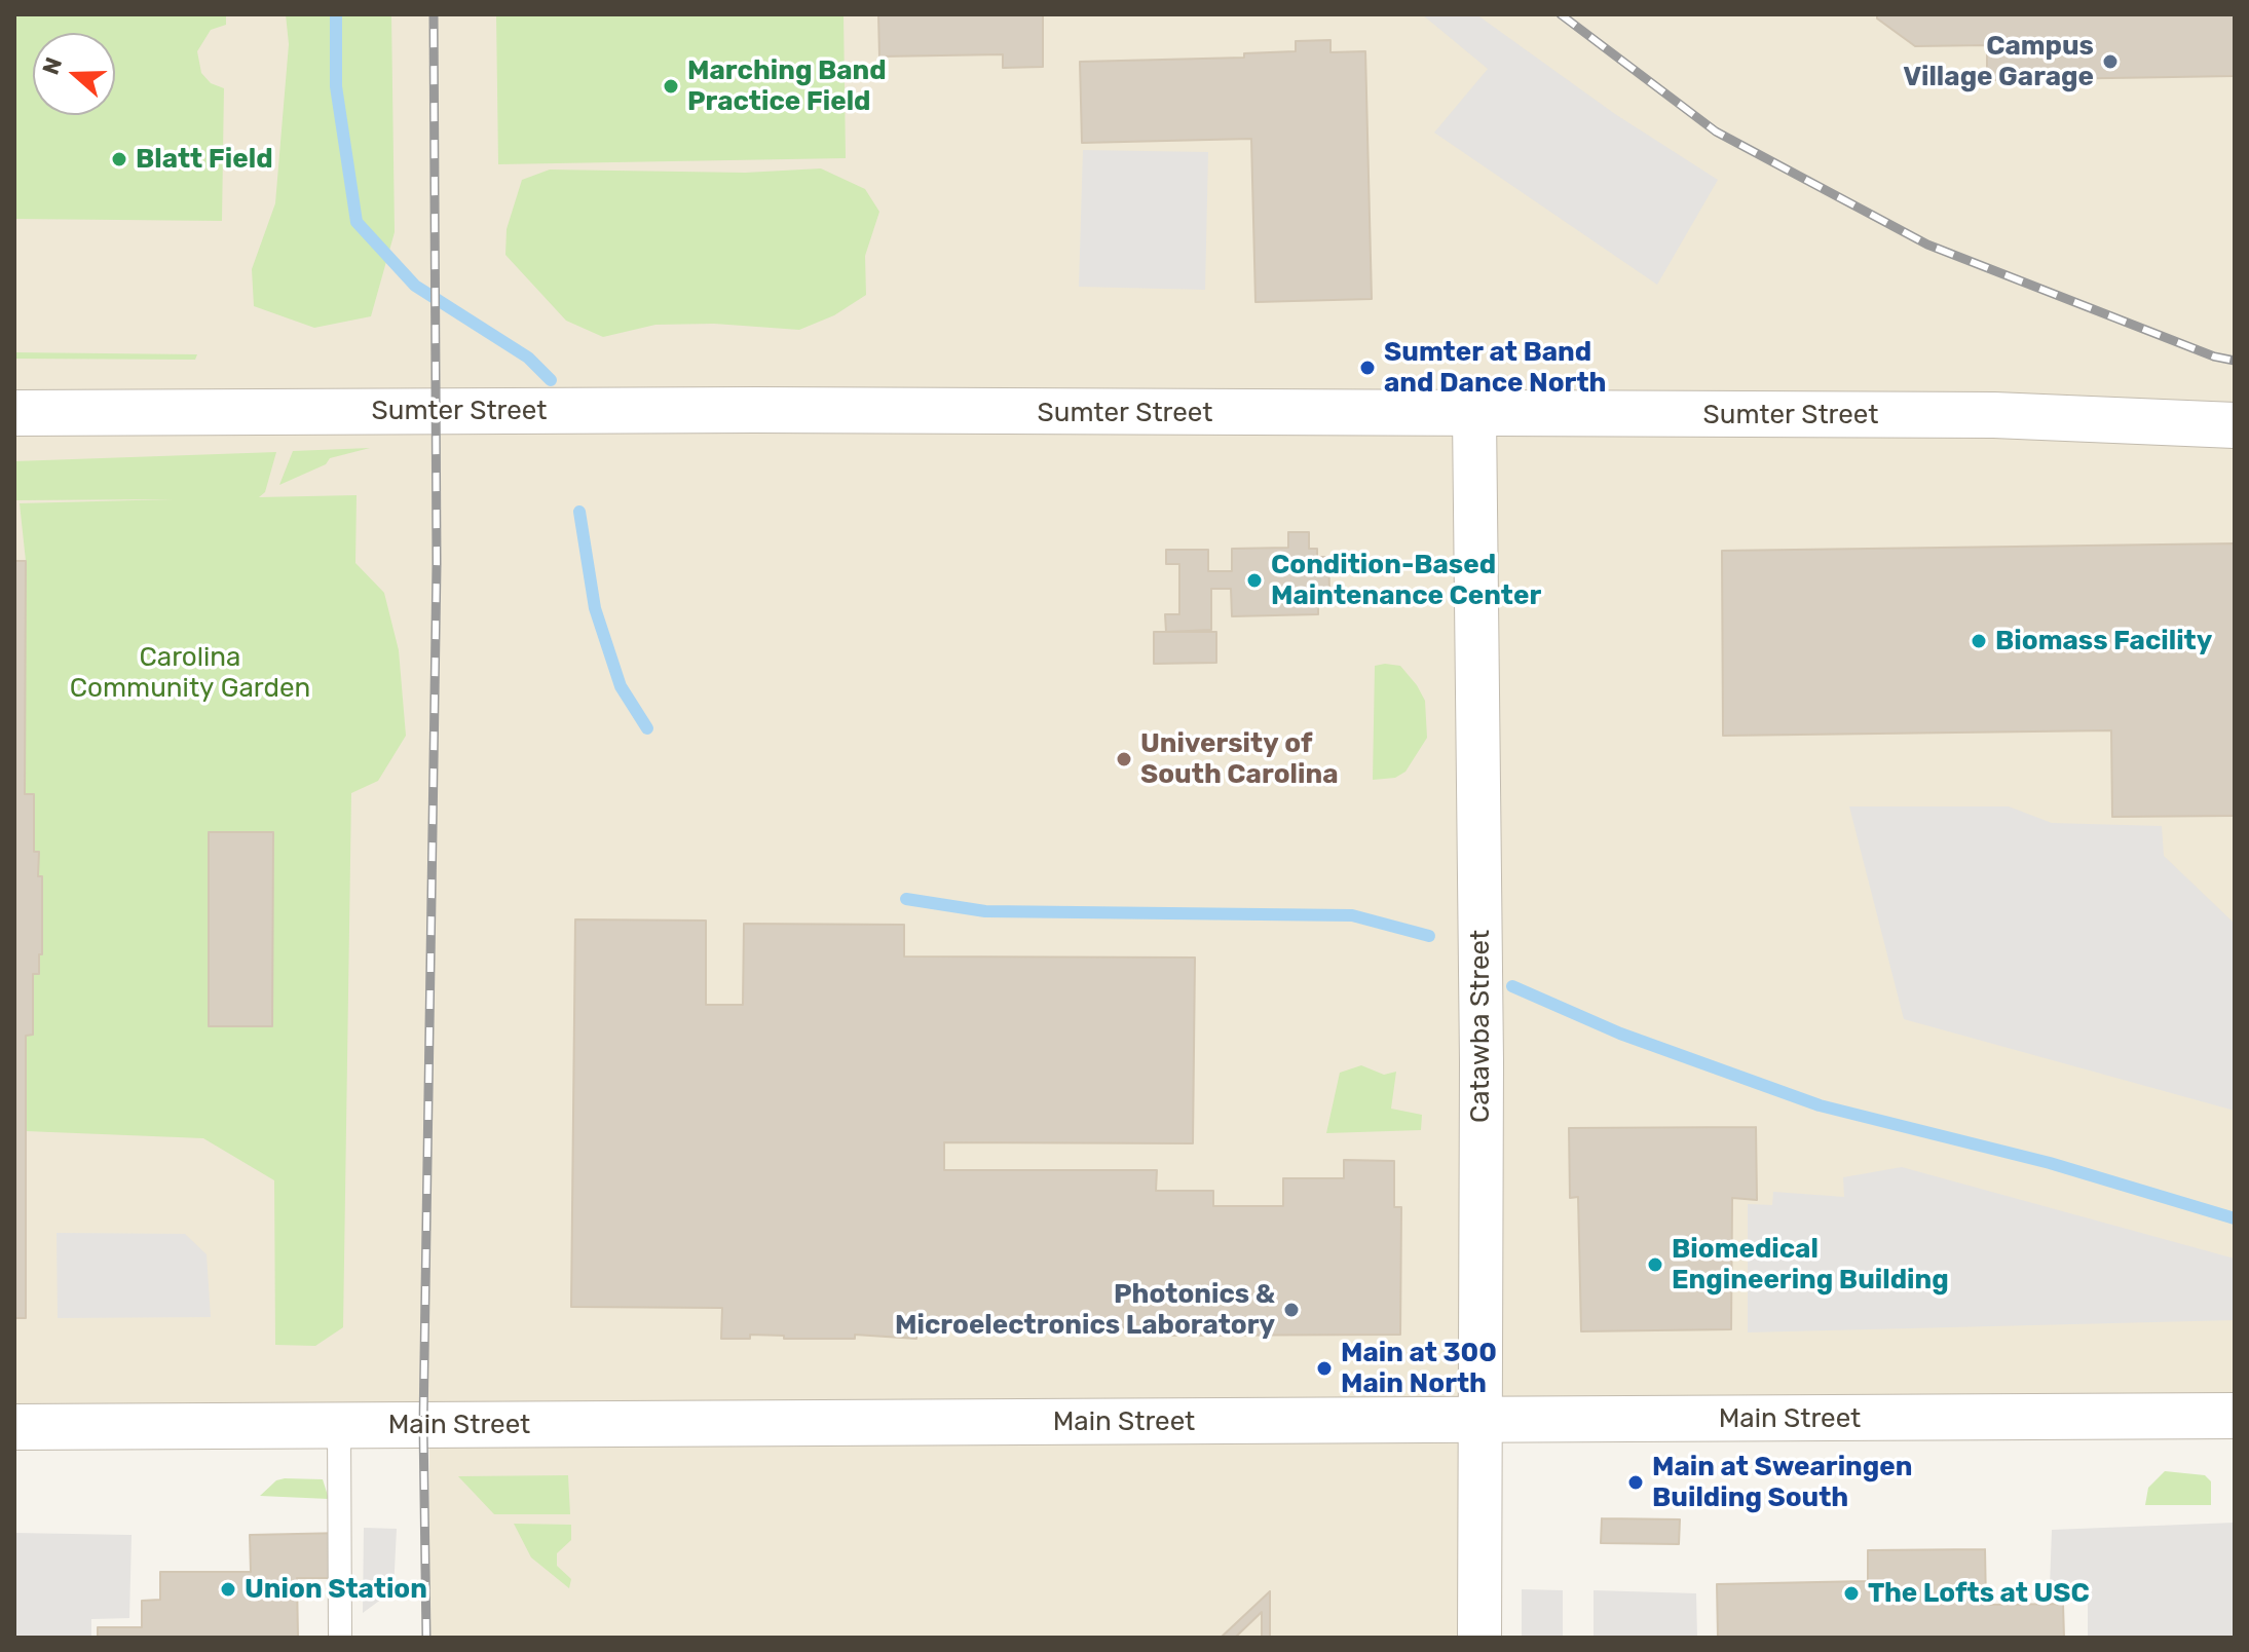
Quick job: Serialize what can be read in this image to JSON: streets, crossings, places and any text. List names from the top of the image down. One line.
{"streets":{"street":["Sumter Street","Catawba Street","Main Street"]},"crossings":[["Sumter Street","Catawba Street"],["Catawba Street","Main Street"]],"parks":["Carolina Community Garden"],"places":["Campus Village Garage","Marching Band Practice Field","Blatt Field","Sumter at Band and Dance North","Condition-Based Maintenance Center","Biomass Facility","University of South Carolina","Biomedical Engineering Building","Photonics & Microelectronics Laboratory","Main at 300 Main North","Main at Swearingen Building South","Union Station","The Lofts at USC"],"north":"left"}
